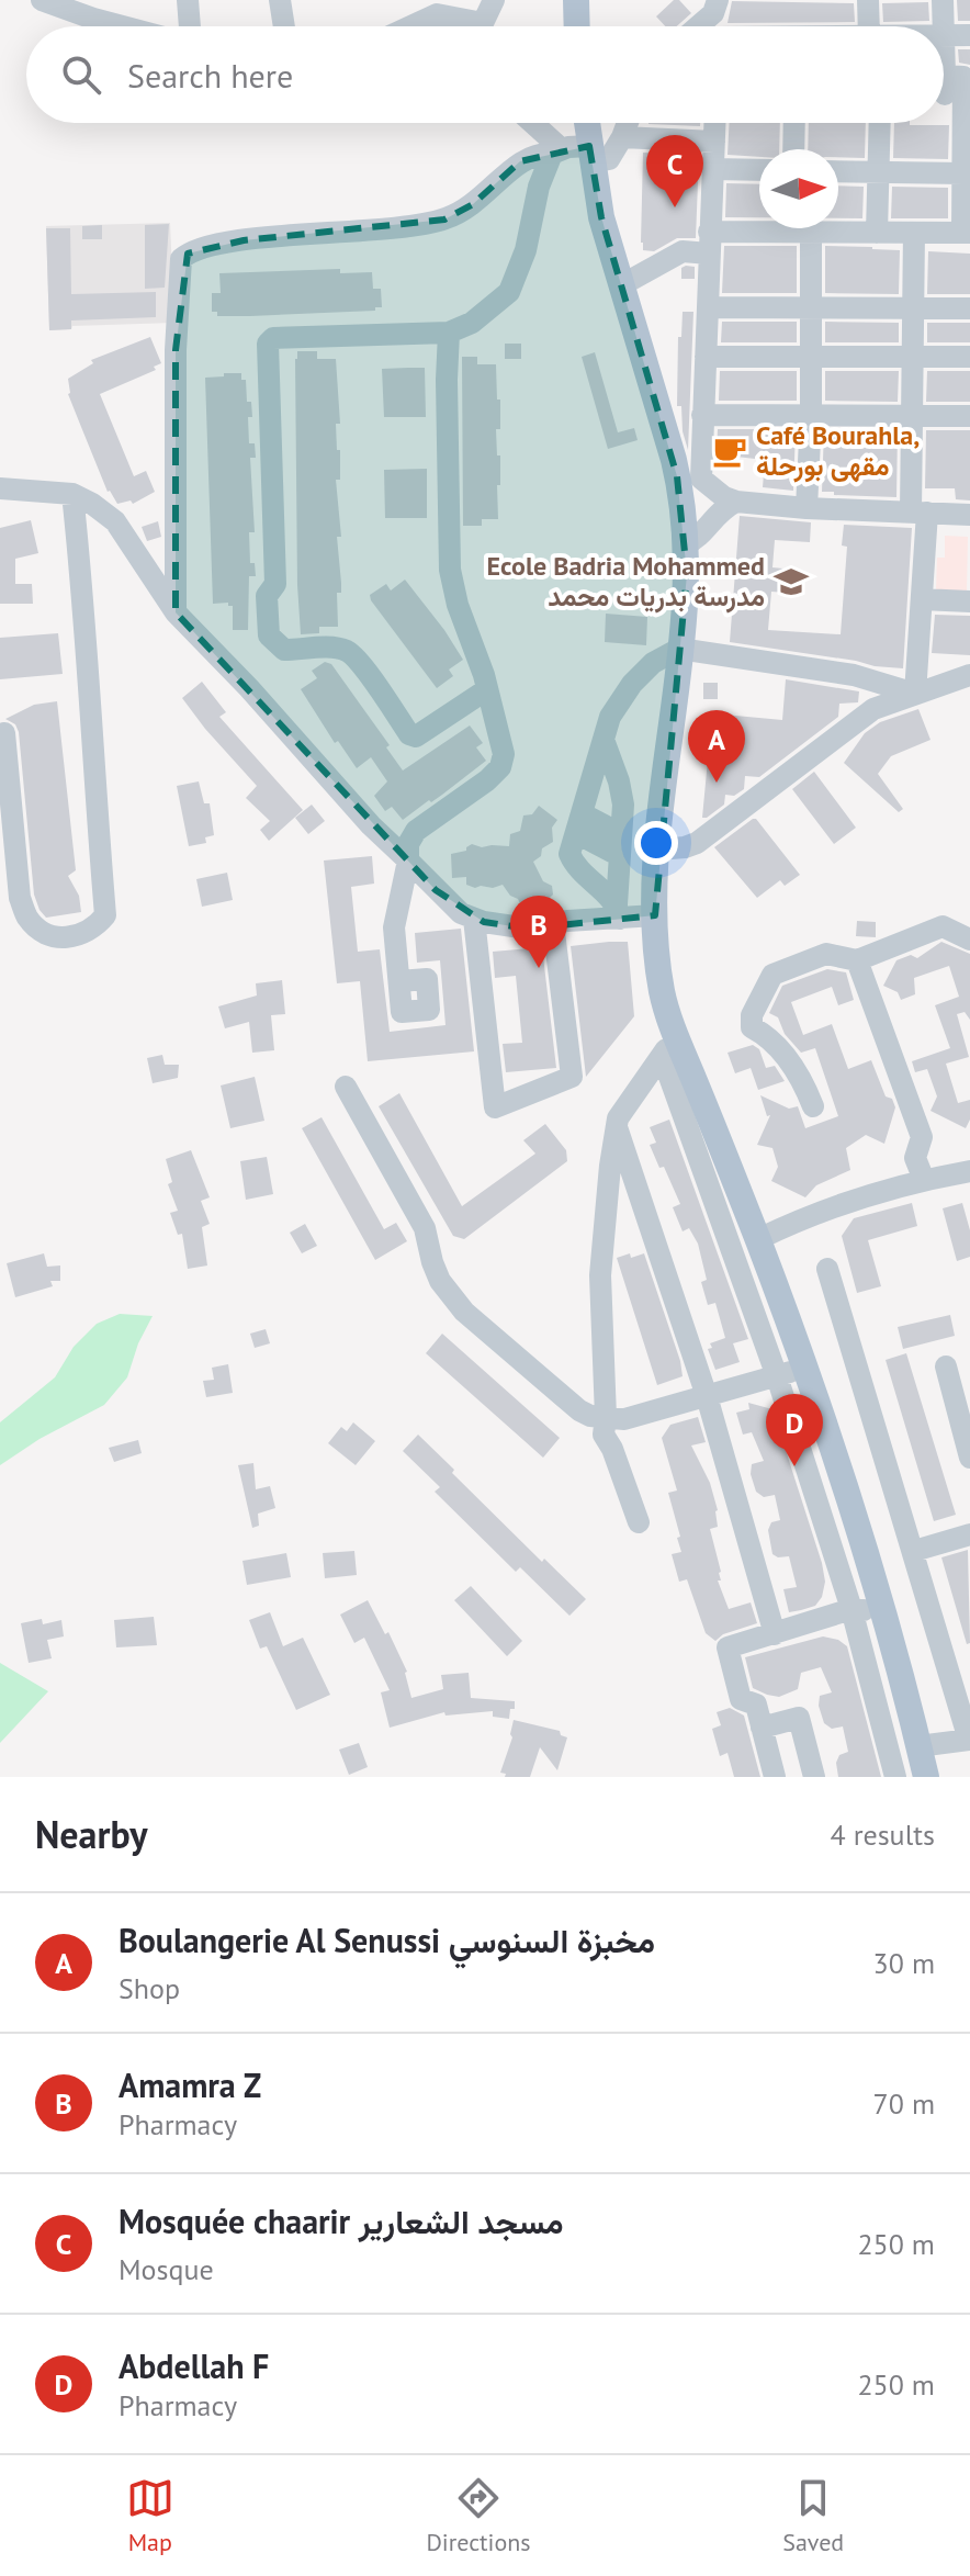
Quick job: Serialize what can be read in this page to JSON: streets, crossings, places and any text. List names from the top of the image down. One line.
{"places":{"cafe":["Café Bourahla, مقهى بورحلة"],"school or university":["Ecole Badria Mohammed مدرسة بدريات محمد"]},"north":"right","page":{"search":"Search here","pins":["C","A","B","D"],"heading":["Nearby","4 results"],"list":[{"mark":"A","name":"Boulangerie Al Senussi مخبزة السنوسي","note":"Shop","value":"30 m"},{"mark":"B","name":"Amamra Z","note":"Pharmacy","value":"70 m"},{"mark":"C","name":"Mosquée chaarir مسجد الشعارير","note":"Mosque","value":"250 m"},{"mark":"D","name":"Abdellah F","note":"Pharmacy","value":"250 m"}],"nav":["Map","Directions","Saved"]}}
